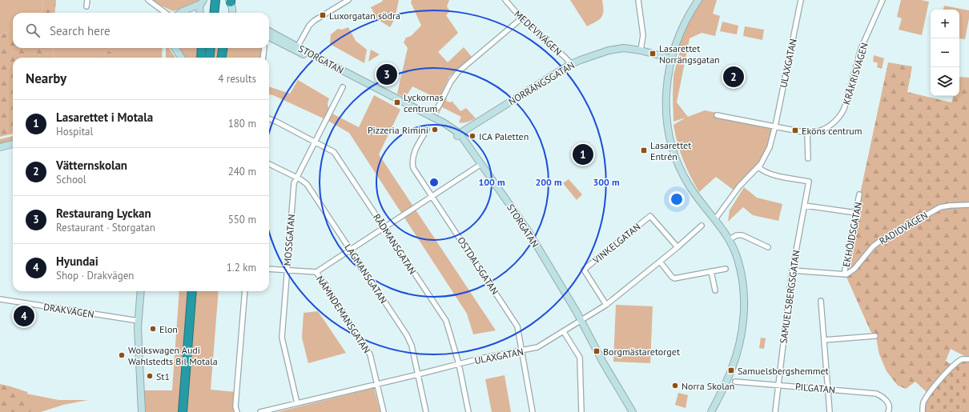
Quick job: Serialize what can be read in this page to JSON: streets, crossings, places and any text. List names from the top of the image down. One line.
{"streets":{"street":["MEDEVIVÄGEN","STORGATAN","ULAXGATAN","KRÅKRISVÄGEN","NORRÄNGSGATAN","RADIOVÄGEN","EKHÖJDSGATAN","MOSSGATAN","VINKELGATAN","RÅDMANSGATAN","OSTDALSGATAN","LAGMANSGATAN","SAMUELSBERGSGATAN","DRAKVÄGEN","NÄMNDEMANSGATAN","PILGATAN"]},"crossings":[["MEDEVIVÄGEN","NORRÄNGSGATAN"],["STORGATAN","ULAXGATAN"],["STORGATAN","NORRÄNGSGATAN"],["ULAXGATAN","KRÅKRISVÄGEN"],["ULAXGATAN","MOSSGATAN"],["ULAXGATAN","VINKELGATAN"],["ULAXGATAN","RÅDMANSGATAN"],["ULAXGATAN","OSTDALSGATAN"],["ULAXGATAN","LAGMANSGATAN"],["ULAXGATAN","SAMUELSBERGSGATAN"],["ULAXGATAN","NÄMNDEMANSGATAN"],["RADIOVÄGEN","EKHÖJDSGATAN"],["MOSSGATAN","RÅDMANSGATAN"],["MOSSGATAN","LAGMANSGATAN"],["SAMUELSBERGSGATAN","PILGATAN"]],"places":{"transit":["Luxorgatan södra","Lasarettet Norrängsgatan","Lyckornas centrum","Eköns centrum","Lasarettet Entrén","Borgmästaretorget","Samuelsbergshemmet"],"other":["Pizzeria Rimini","ICA Paletten","Elon","Wolkswagen Audi Wahlstedts Bil Motala","St1","Norra Skolan"]},"page":{"map_buttons":["+","−"],"search":"Search here","heading":["Nearby","4 results"],"pins":["3","2","1","4"],"list":[{"mark":"1","name":"Lasarettet i Motala","note":"Hospital","value":"180 m"},{"mark":"2","name":"Vätternskolan","note":"School","value":"240 m"},{"mark":"3","name":"Restaurang Lyckan","note":"Restaurant · Storgatan","value":"550 m"},{"mark":"4","name":"Hyundai","note":"Shop · Drakvägen","value":"1.2 km"}]},"rings":["100 m","200 m","300 m"]}
